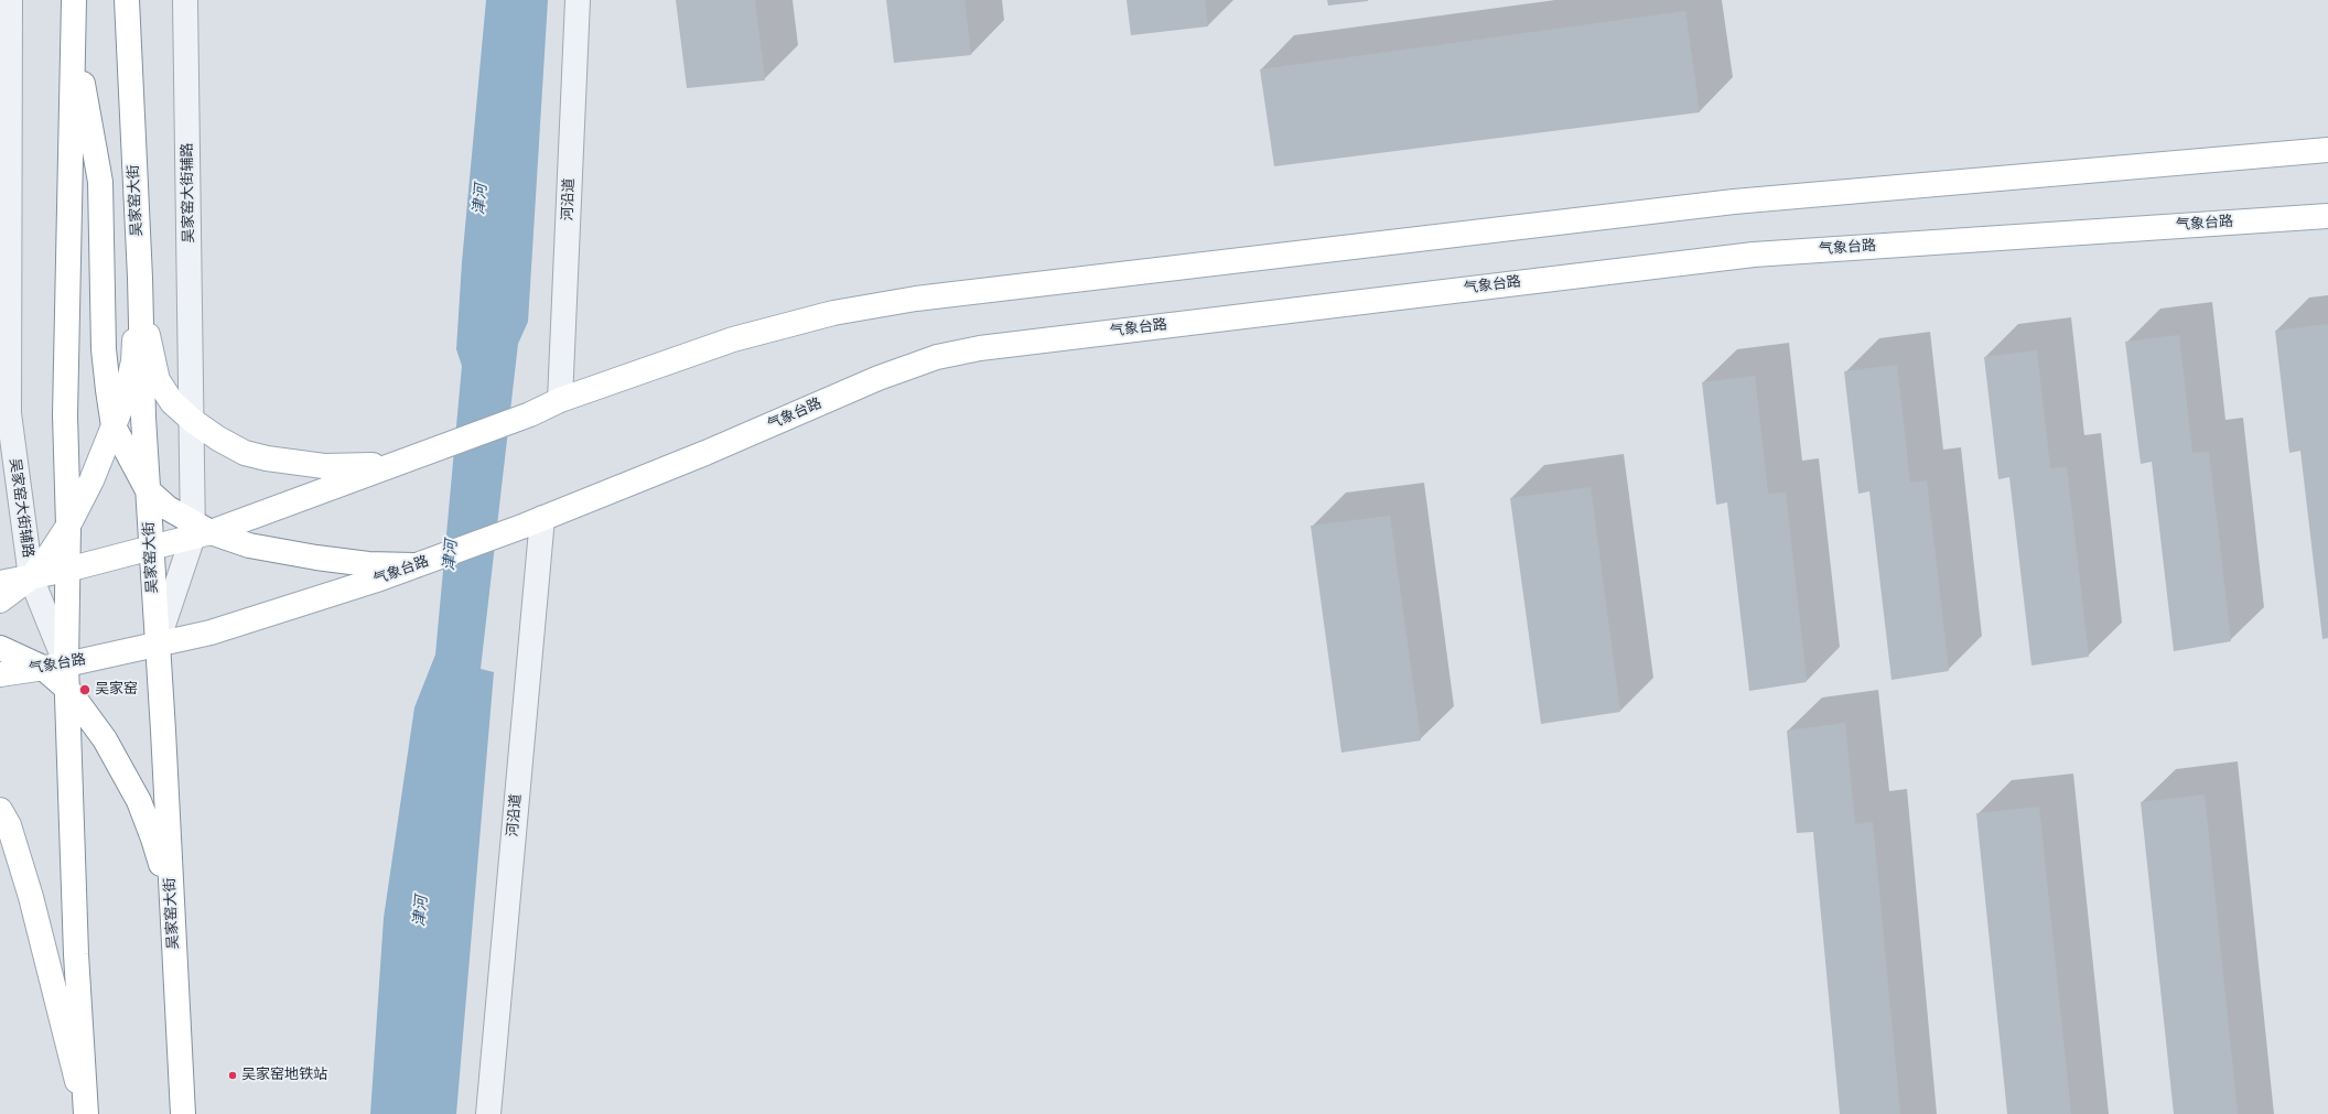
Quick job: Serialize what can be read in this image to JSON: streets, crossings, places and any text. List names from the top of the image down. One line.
{"streets":{"main road":["吴家窑大街","气象台路"],"street":["吴家窑大街辅路","河沿道"]},"crossings":[["吴家窑大街辅路","吴家窑大街"],["吴家窑大街辅路","气象台路"],["河沿道","气象台路"],["吴家窑大街","气象台路"]],"water":["津河"],"places":["吴家窑","吴家窑地铁站"]}
